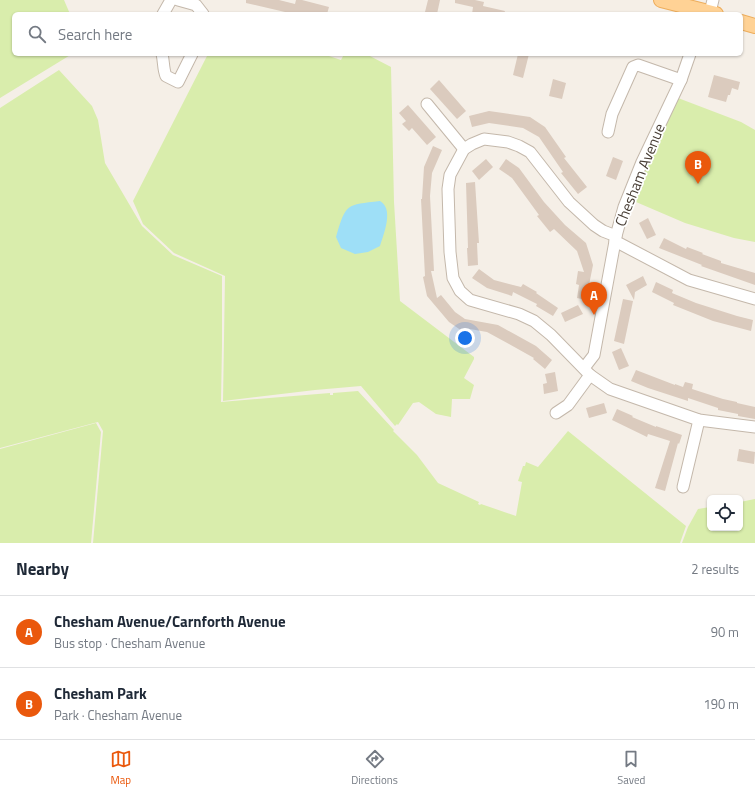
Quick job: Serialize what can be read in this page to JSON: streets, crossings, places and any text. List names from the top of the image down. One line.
{"streets":{"street":["Chesham Avenue"]},"page":{"search":"Search here","pins":["B","A"],"heading":["Nearby","2 results"],"list":[{"mark":"A","name":"Chesham Avenue/Carnforth Avenue","note":"Bus stop · Chesham Avenue","value":"90 m"},{"mark":"B","name":"Chesham Park","note":"Park · Chesham Avenue","value":"190 m"}],"nav":["Map","Directions","Saved"]}}
